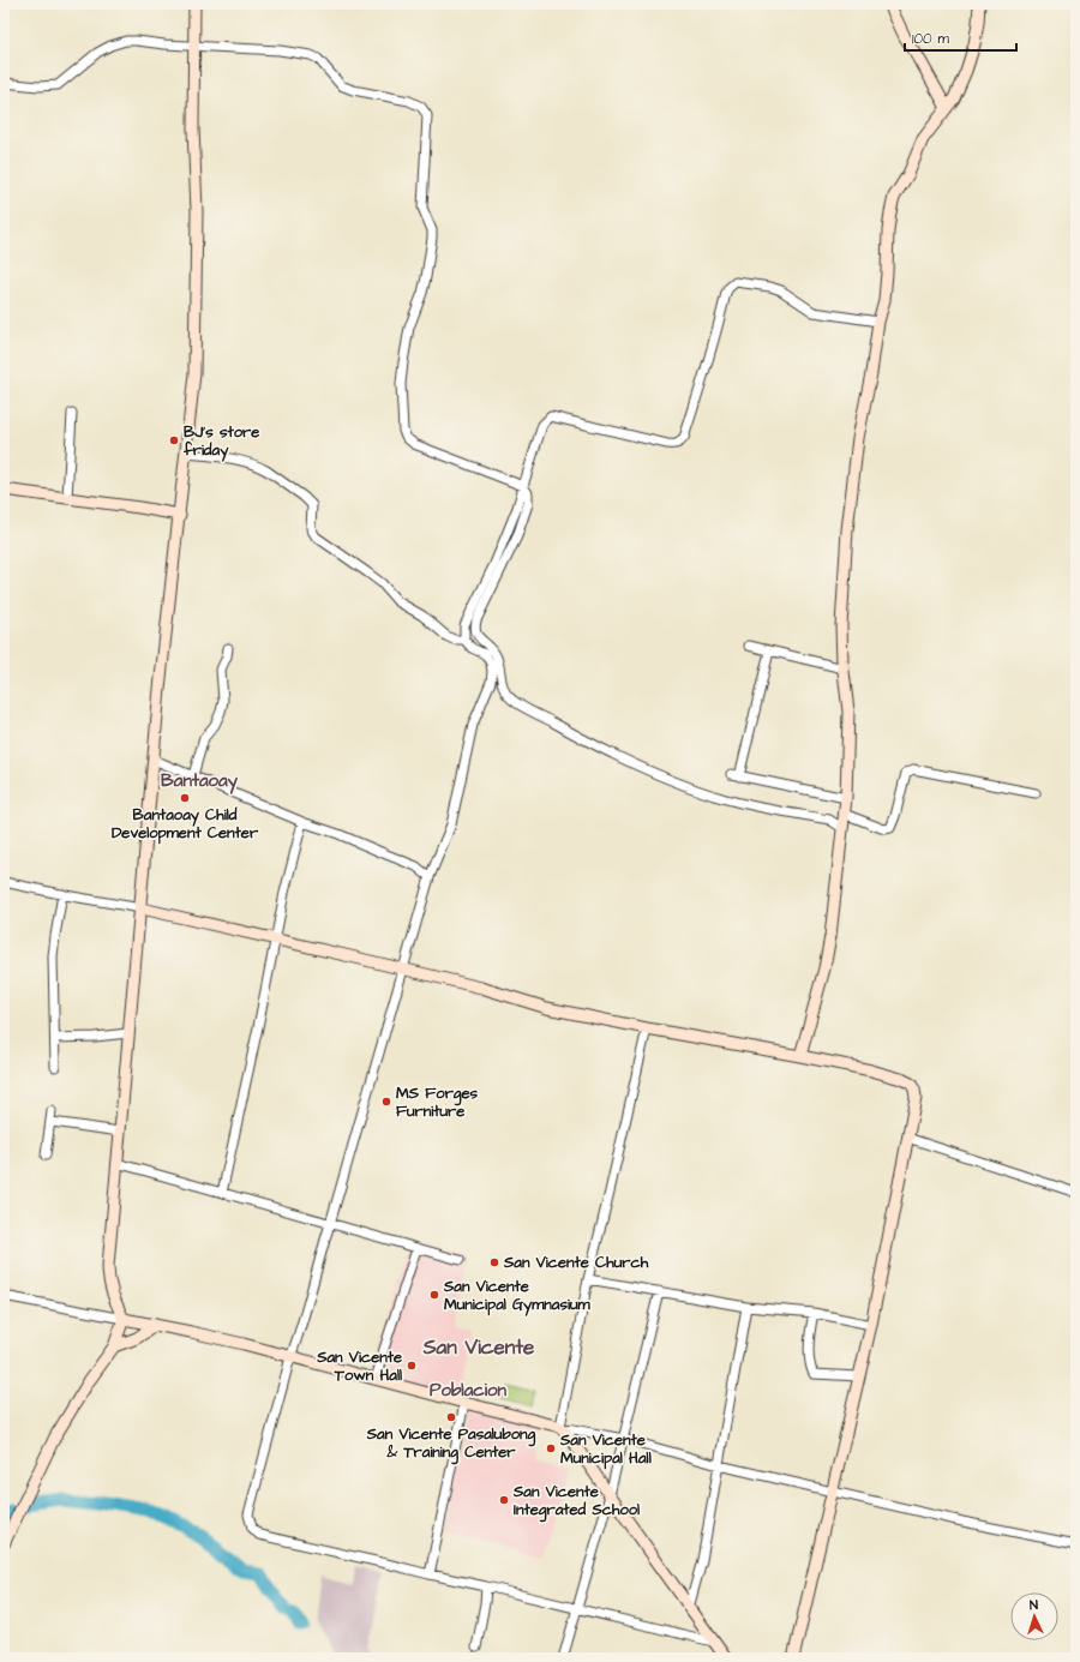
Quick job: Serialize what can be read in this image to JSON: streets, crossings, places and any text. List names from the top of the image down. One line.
{"districts":["Bantaoay","San Vicente","Poblacion"],"places":["BJ's store friday","Bantaoay Child Development Center","MS Forges Furniture","San Vicente Church","San Vicente Municipal Gymnasium","San Vicente Town Hall","San Vicente Pasalubong & Training Center","San Vicente Municipal Hall","San Vicente Integrated School"],"scale_bar":"100 m","north":"top"}
